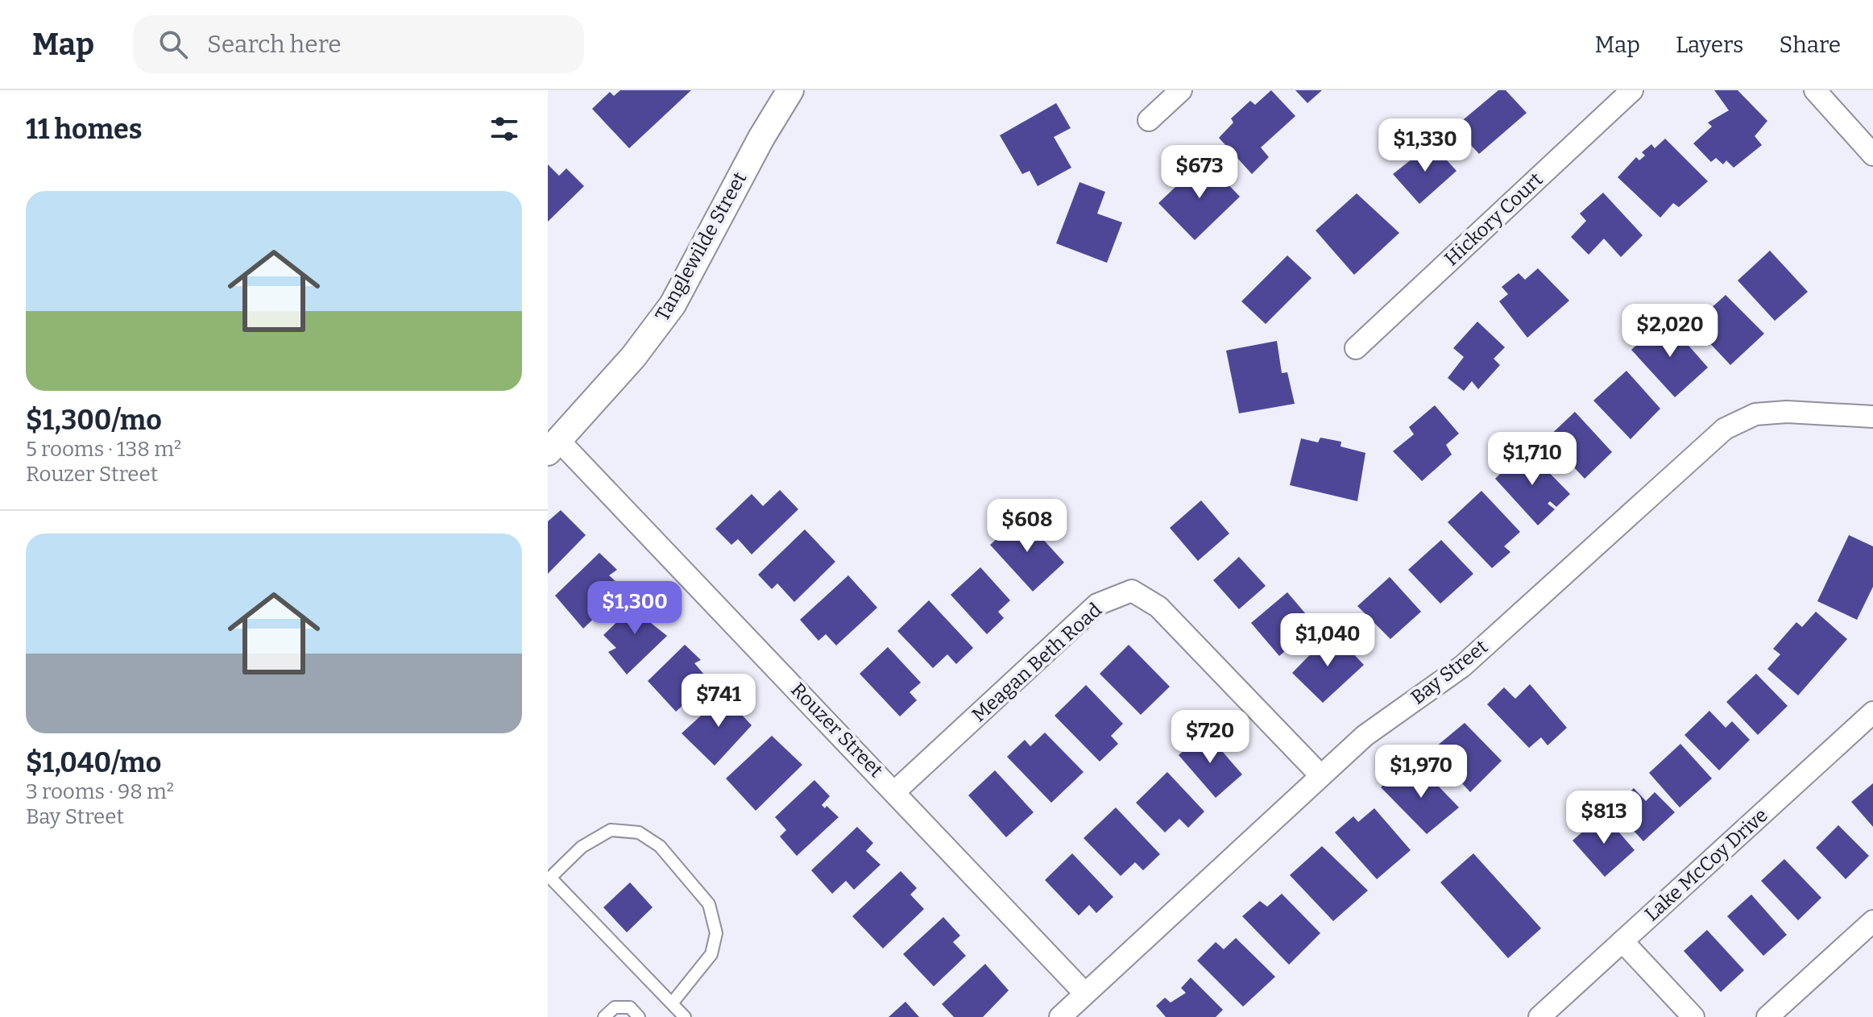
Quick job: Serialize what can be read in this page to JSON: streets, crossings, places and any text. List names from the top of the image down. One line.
{"streets":{"street":["Hickory Court","Tanglewilde Street","Meagan Beth Road","Bay Street","Rouzer Street","Lake McCoy Drive"]},"crossings":[["Tanglewilde Street","Rouzer Street"],["Meagan Beth Road","Bay Street"],["Meagan Beth Road","Rouzer Street"],["Bay Street","Rouzer Street"]],"page":{"header":"Map","search":"Search here","nav":["Map","Layers","Share"],"heading":"11 homes","price":["$1,330","$673","$2,020","$1,710","$608","$1,300","$1,040","$741","$720","$1,970","$813"],"list":[{"name":"$1,300/mo","note":"5 rooms · 138 m² · Rouzer Street"},{"name":"$1,040/mo","note":"3 rooms · 98 m² · Bay Street"}]}}
